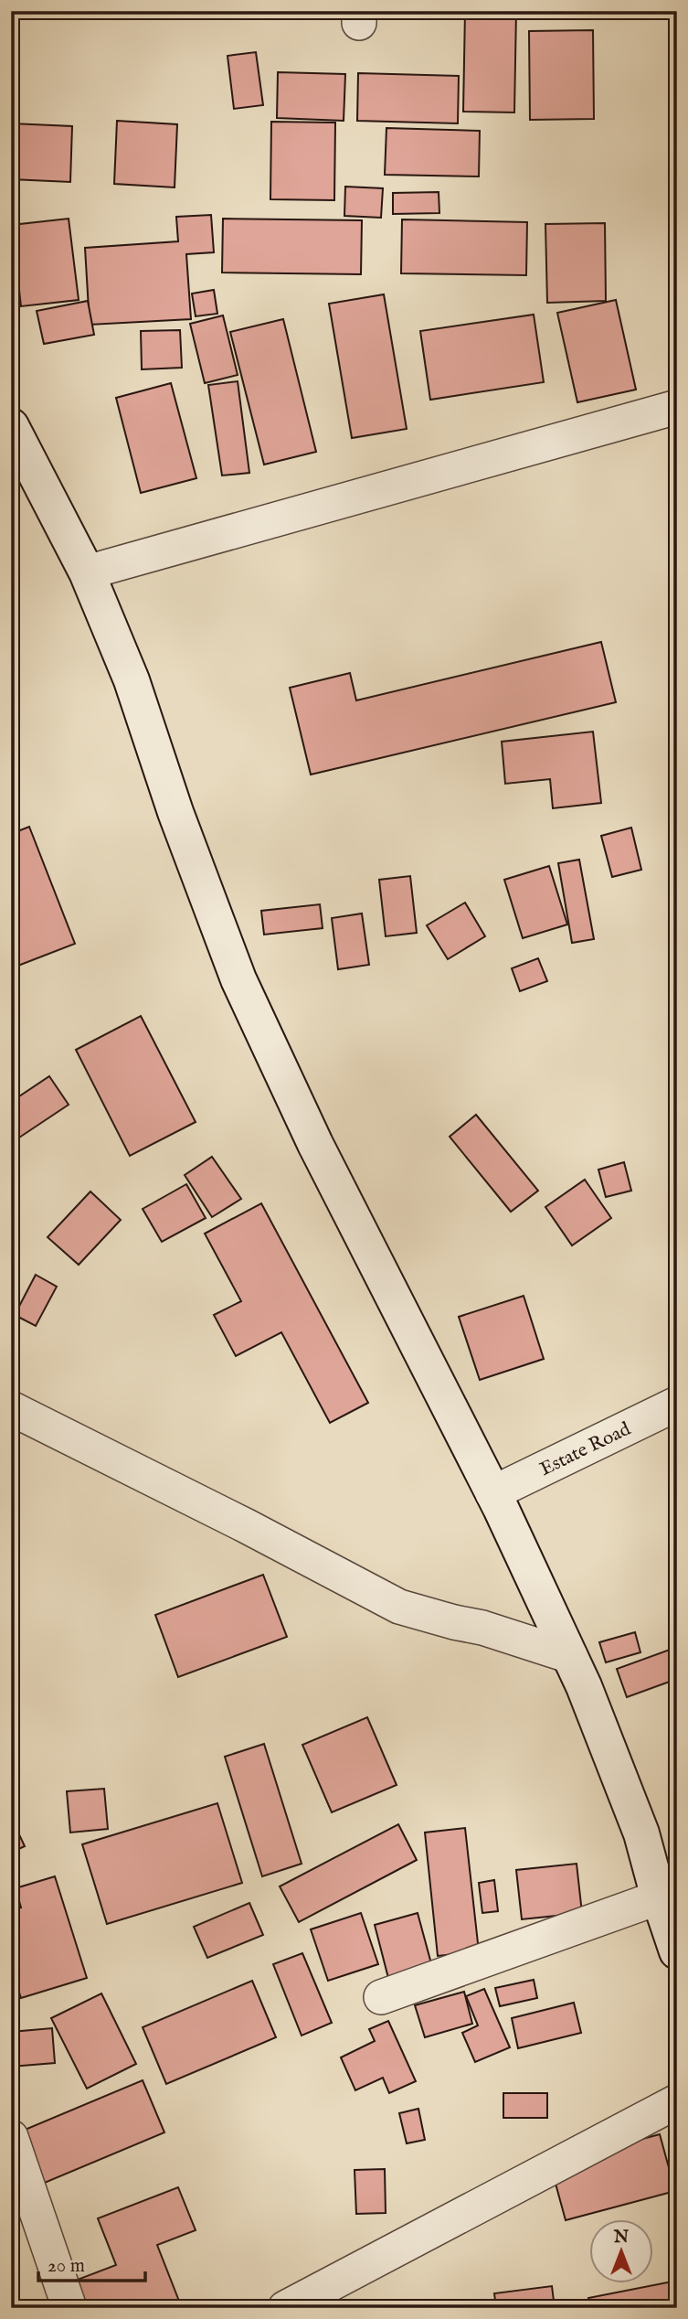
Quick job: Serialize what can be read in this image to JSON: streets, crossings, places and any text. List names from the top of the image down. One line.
{"streets":{"street":["Estate Road"]},"scale_bar":"20 m","north":"top"}
